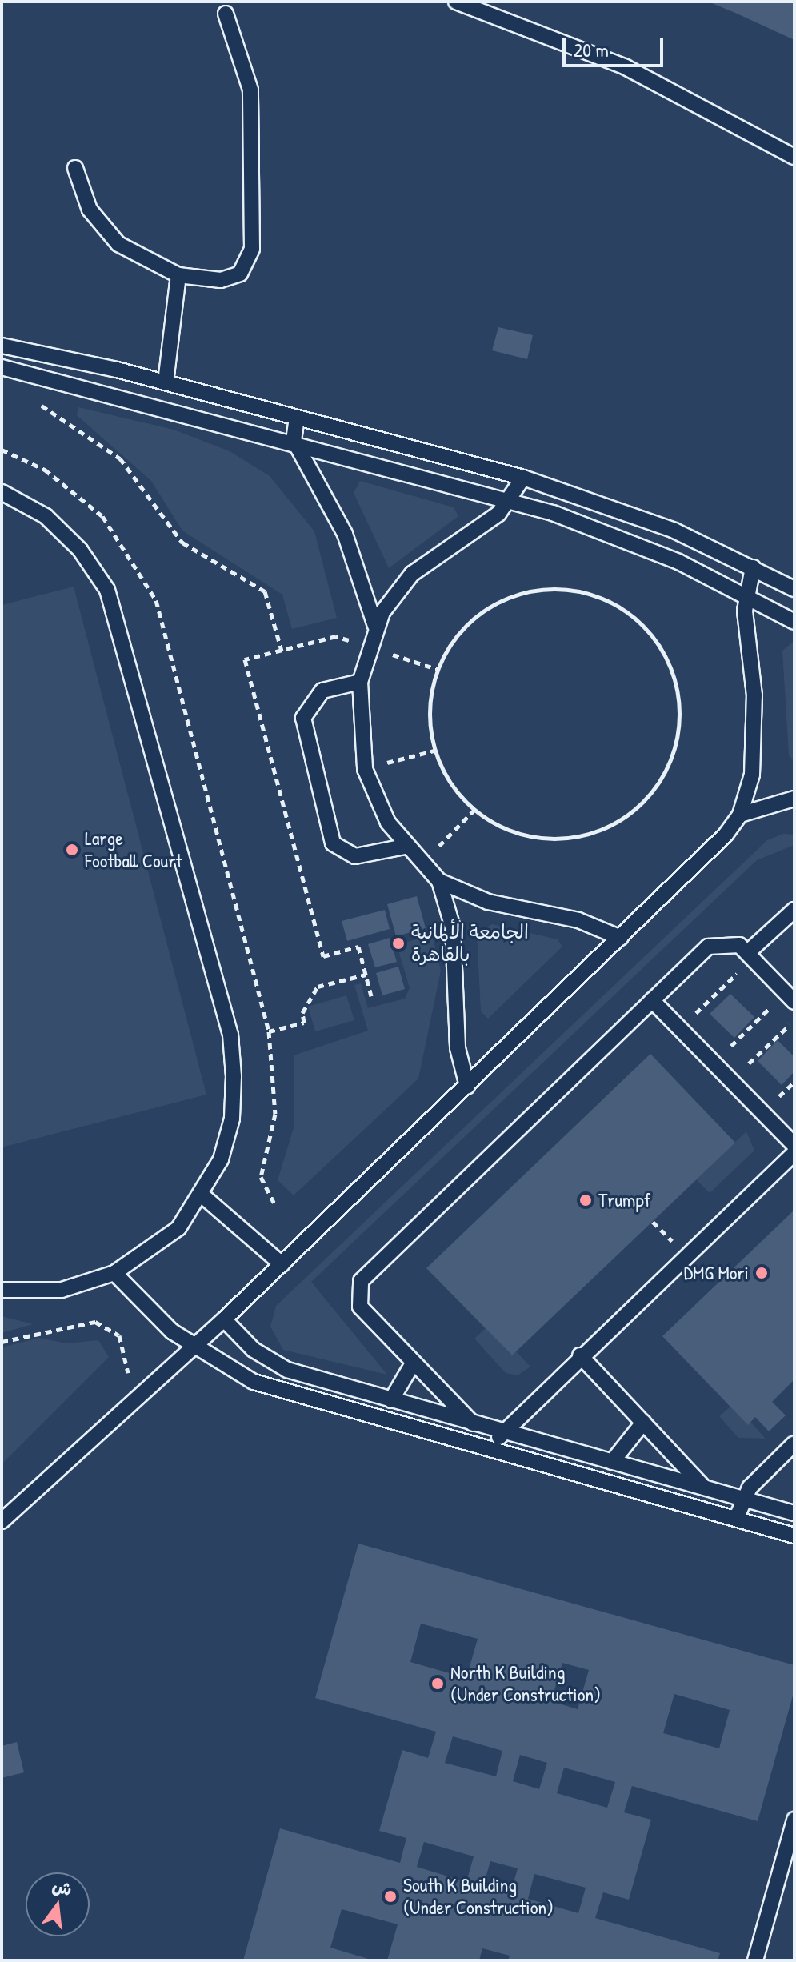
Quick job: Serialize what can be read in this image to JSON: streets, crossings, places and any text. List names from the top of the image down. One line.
{"places":["Large Football Court","الجامعة الألمانية بالقاهرة","Trumpf","DMG Mori","North K Building (Under Construction)","South K Building (Under Construction)"],"scale_bar":"20 m","north":"top"}
